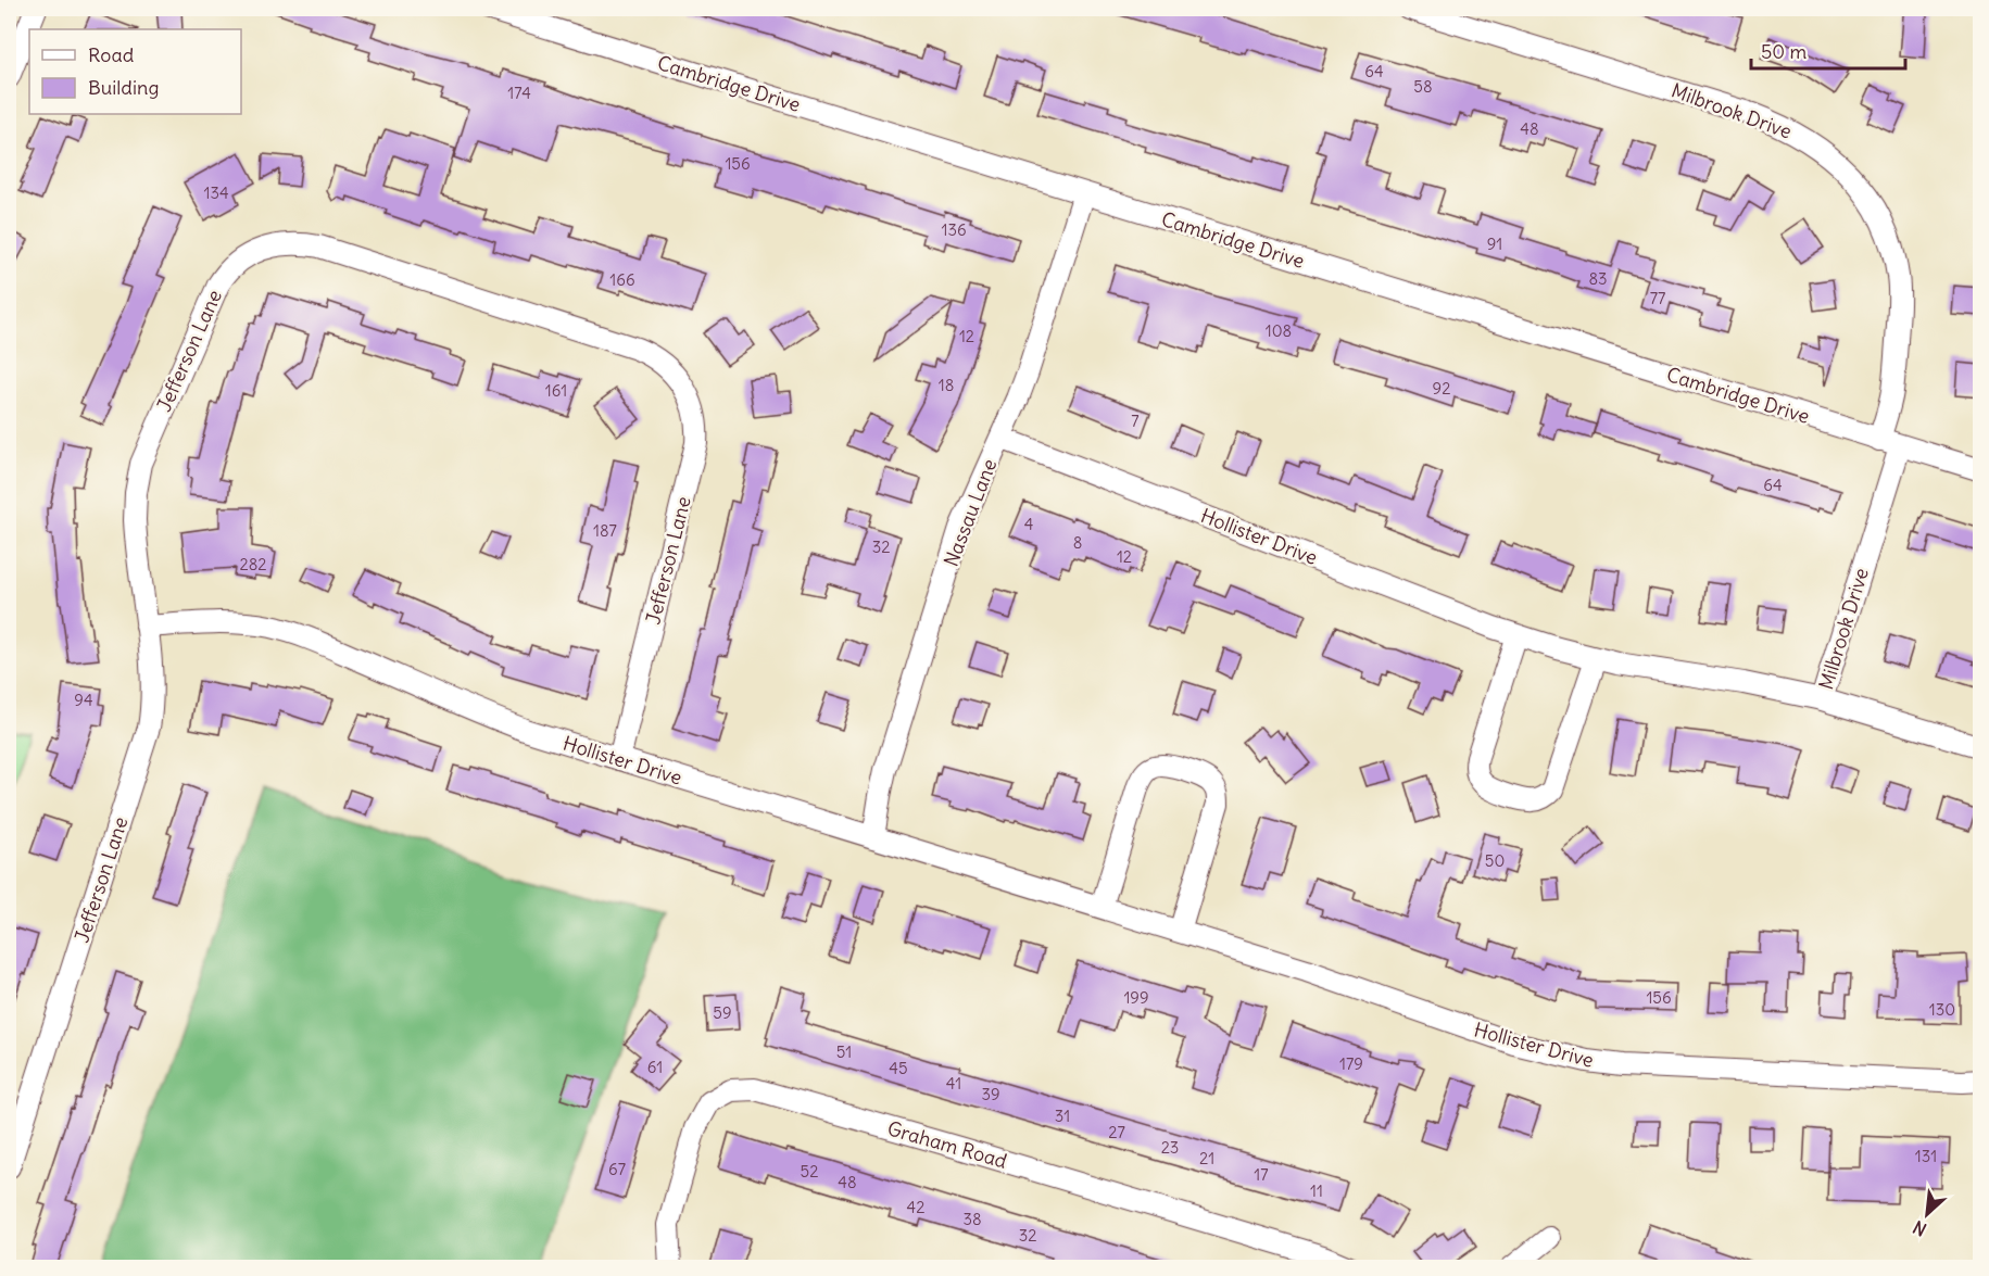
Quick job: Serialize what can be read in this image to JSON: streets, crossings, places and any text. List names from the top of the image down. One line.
{"streets":{"street":["Cambridge Drive","Milbrook Drive","Jefferson Lane","Nassau Lane","Hollister Drive","Graham Road"]},"crossings":[["Cambridge Drive","Milbrook Drive"],["Cambridge Drive","Nassau Lane"],["Milbrook Drive","Hollister Drive"],["Jefferson Lane","Hollister Drive"],["Nassau Lane","Hollister Drive"]],"house_numbers":["64","58","174","48","156","134","136","91","83","166","77","108","12","18","92","161","7","64","4","187","8","32","12","282","94","50","199","156","130","59","51","179","61","45","41","39","31","27","23","131","21","67","52","17","48","11","42","38","32"],"legend":["Road","Building"],"scale_bar":"50 m","north":"bottom left"}
